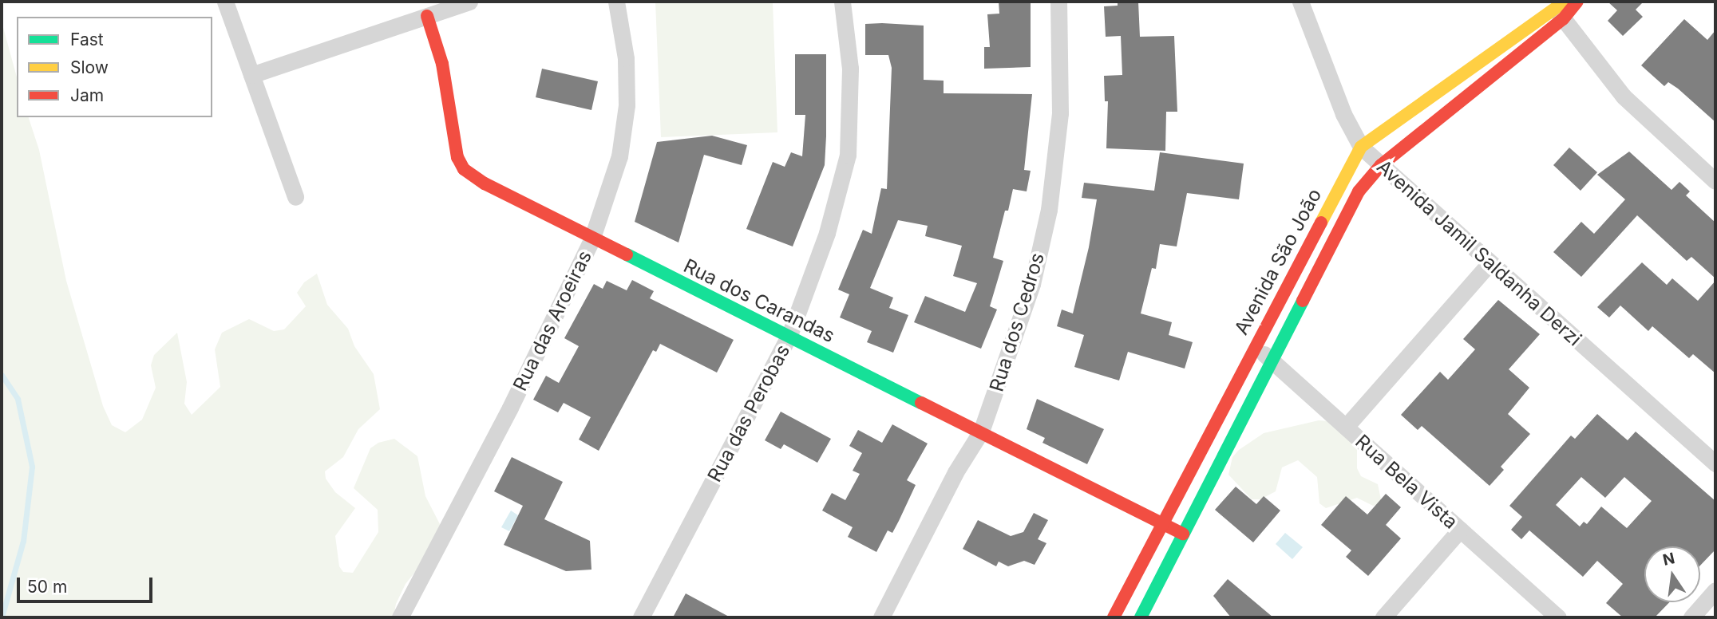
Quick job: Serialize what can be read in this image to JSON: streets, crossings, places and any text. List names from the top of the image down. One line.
{"streets":{"street":["Avenida Jamil Saldanha Derzi","Avenida São João","Rua dos Carandas","Rua das Aroeiras","Rua dos Cedros","Rua das Perobas","Rua Bela Vista"]},"crossings":[["Avenida Jamil Saldanha Derzi","Avenida São João"],["Avenida São João","Rua dos Carandas"],["Avenida São João","Rua Bela Vista"],["Rua dos Carandas","Rua das Aroeiras"],["Rua dos Carandas","Rua dos Cedros"],["Rua dos Carandas","Rua das Perobas"]],"legend":["Fast","Slow","Jam"],"scale_bar":"50 m","north":"top"}
